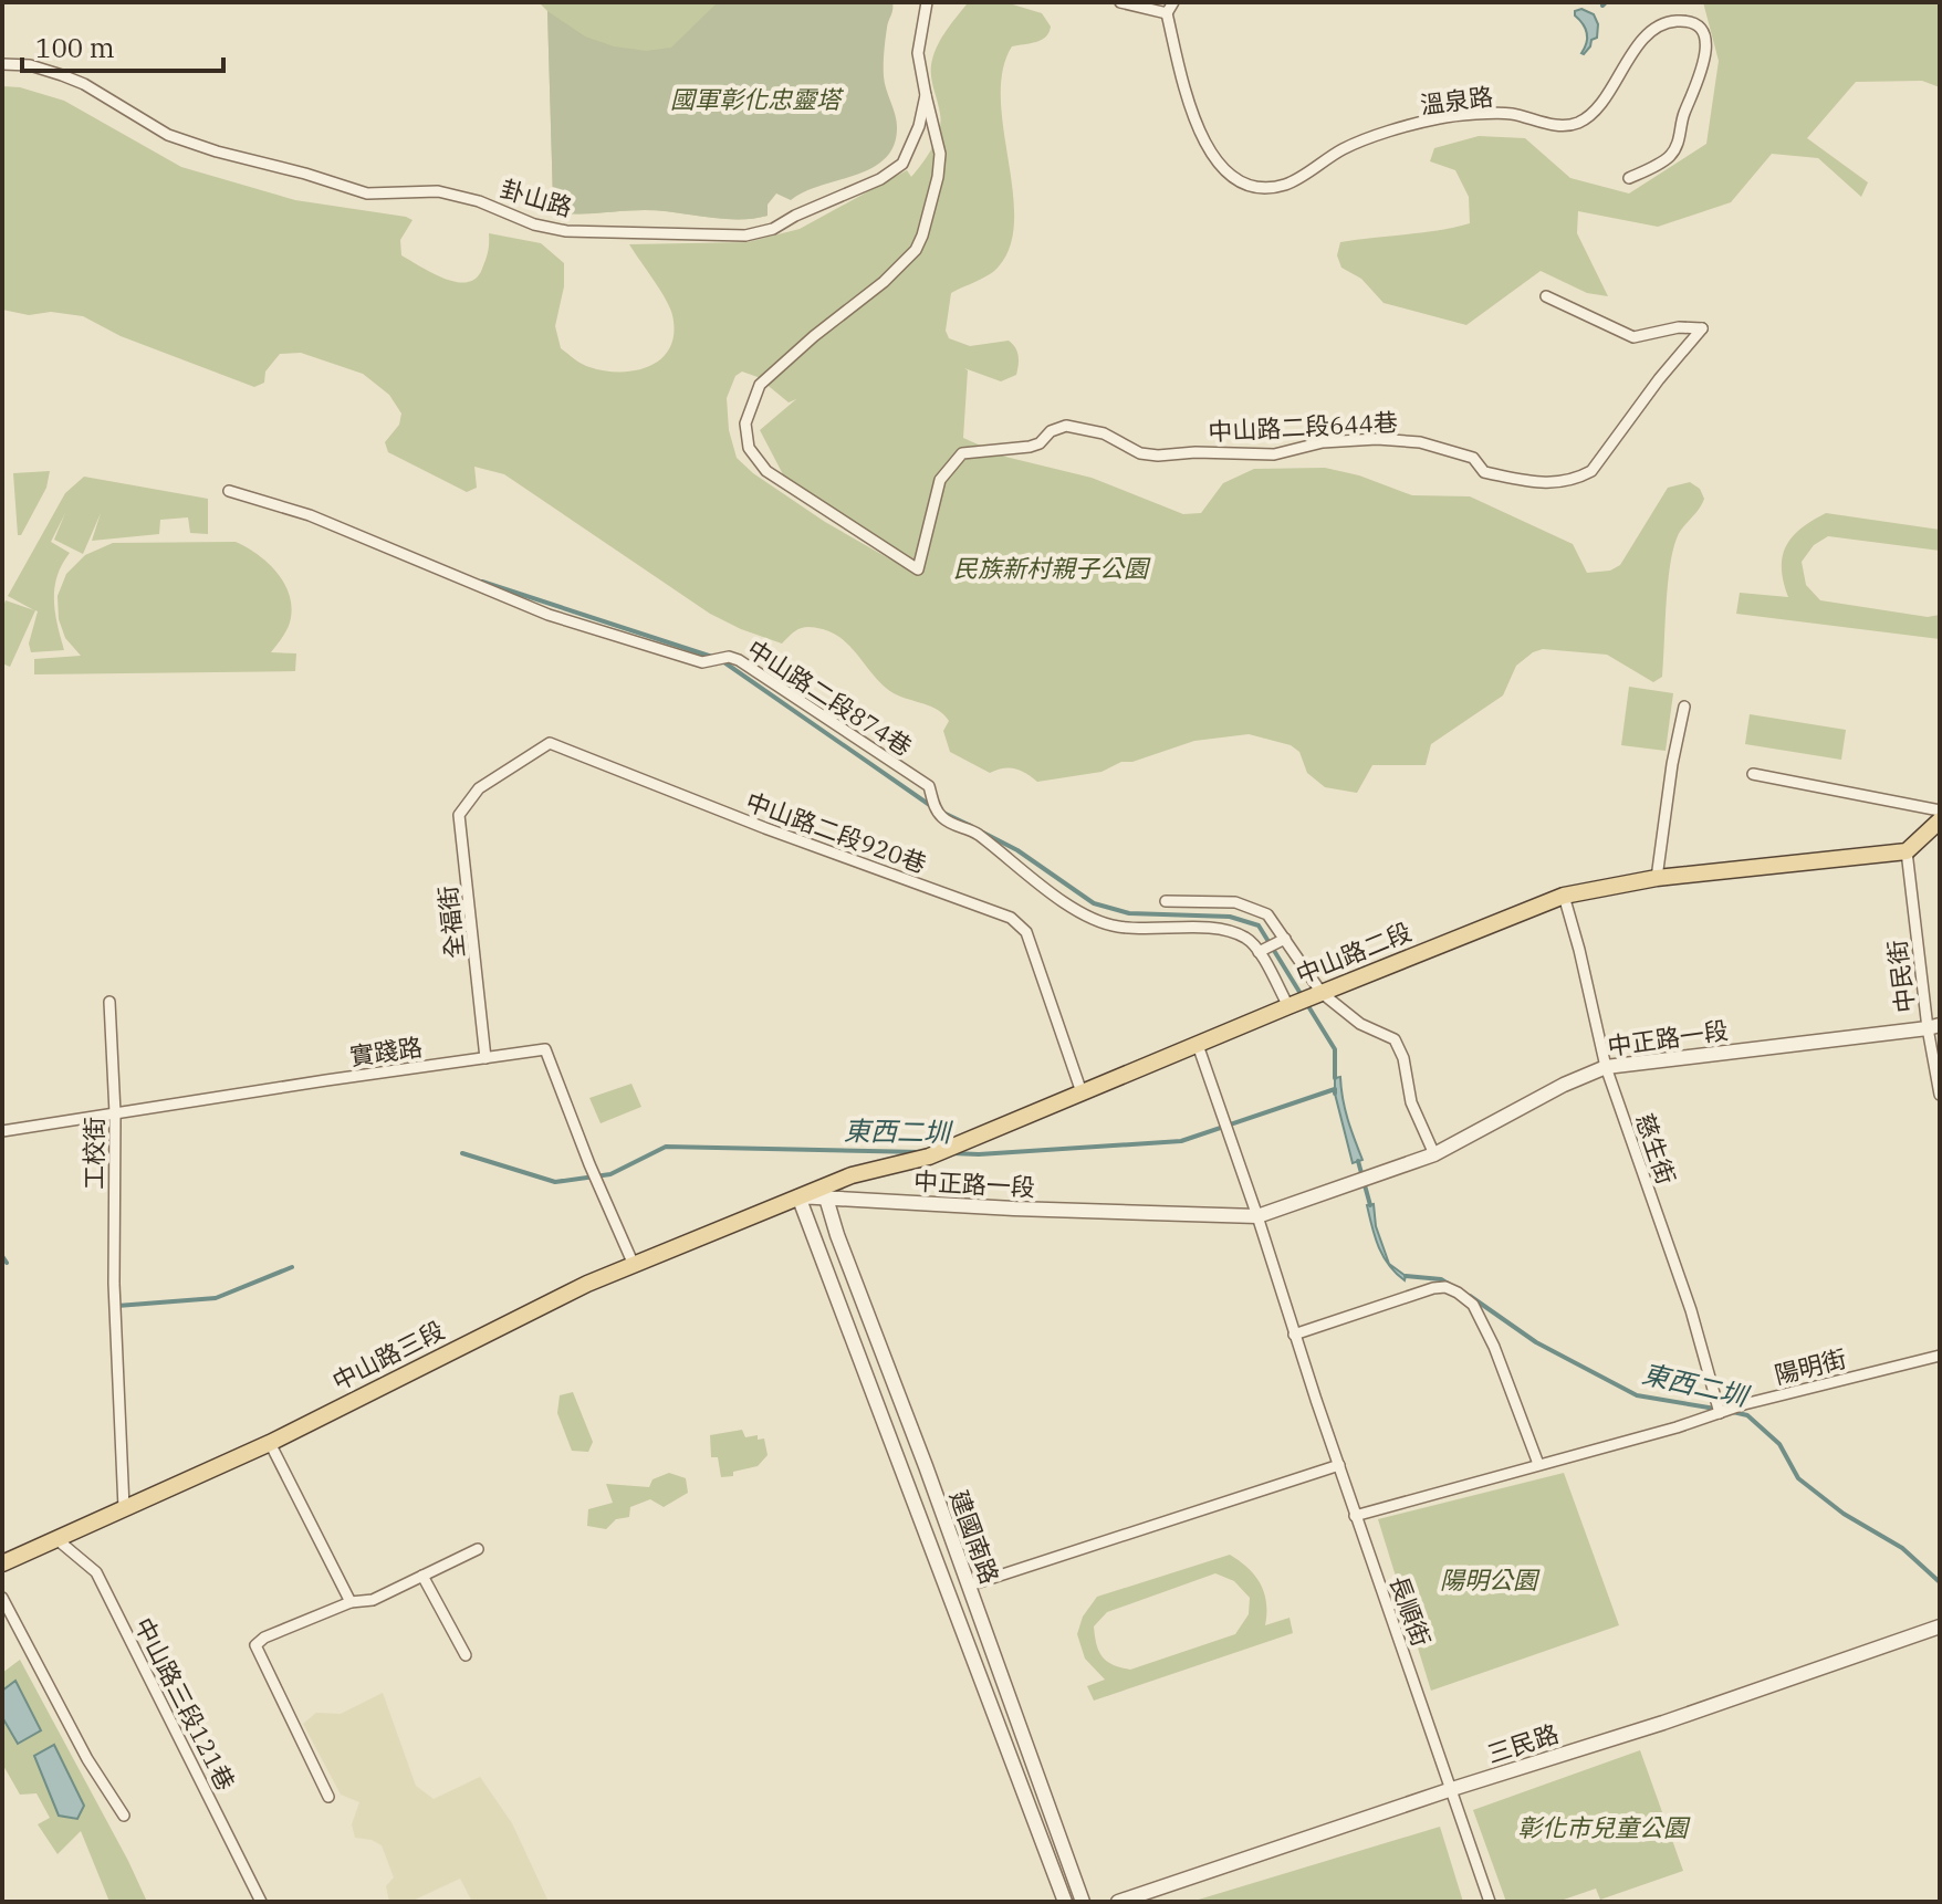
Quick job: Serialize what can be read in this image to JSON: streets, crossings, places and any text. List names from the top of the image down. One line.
{"streets":{"main road":["中山路二段","中山路三段"],"street":["溫泉路","卦山路","中山路二段644巷","中山路二段874巷","中山路二段920巷","全福街","中民街","中正路一段","實踐路","慈生街","工校街","陽明街","建國南路","長順街","中山路三段121巷","三民路"]},"crossings":[["卦山路","中山路二段644巷"],["中山路二段920巷","全福街"],["中山路二段920巷","中山路二段"],["全福街","實踐路"],["中山路二段","中民街"],["中山路二段","中正路一段"],["中山路二段","慈生街"],["中山路二段","中山路三段"],["中山路二段","建國南路"],["中山路二段","長順街"],["中民街","中正路一段"],["中正路一段","慈生街"],["中正路一段","建國南路"],["中正路一段","長順街"],["實踐路","工校街"],["實踐路","中山路三段"],["慈生街","陽明街"],["工校街","中山路三段"],["中山路三段","建國南路"],["中山路三段","中山路三段121巷"],["陽明街","長順街"],["長順街","三民路"]],"water":["東西二圳"],"parks":["國軍彰化忠靈塔","民族新村親子公園","陽明公園","彰化市兒童公園"],"scale_bar":"100 m"}
